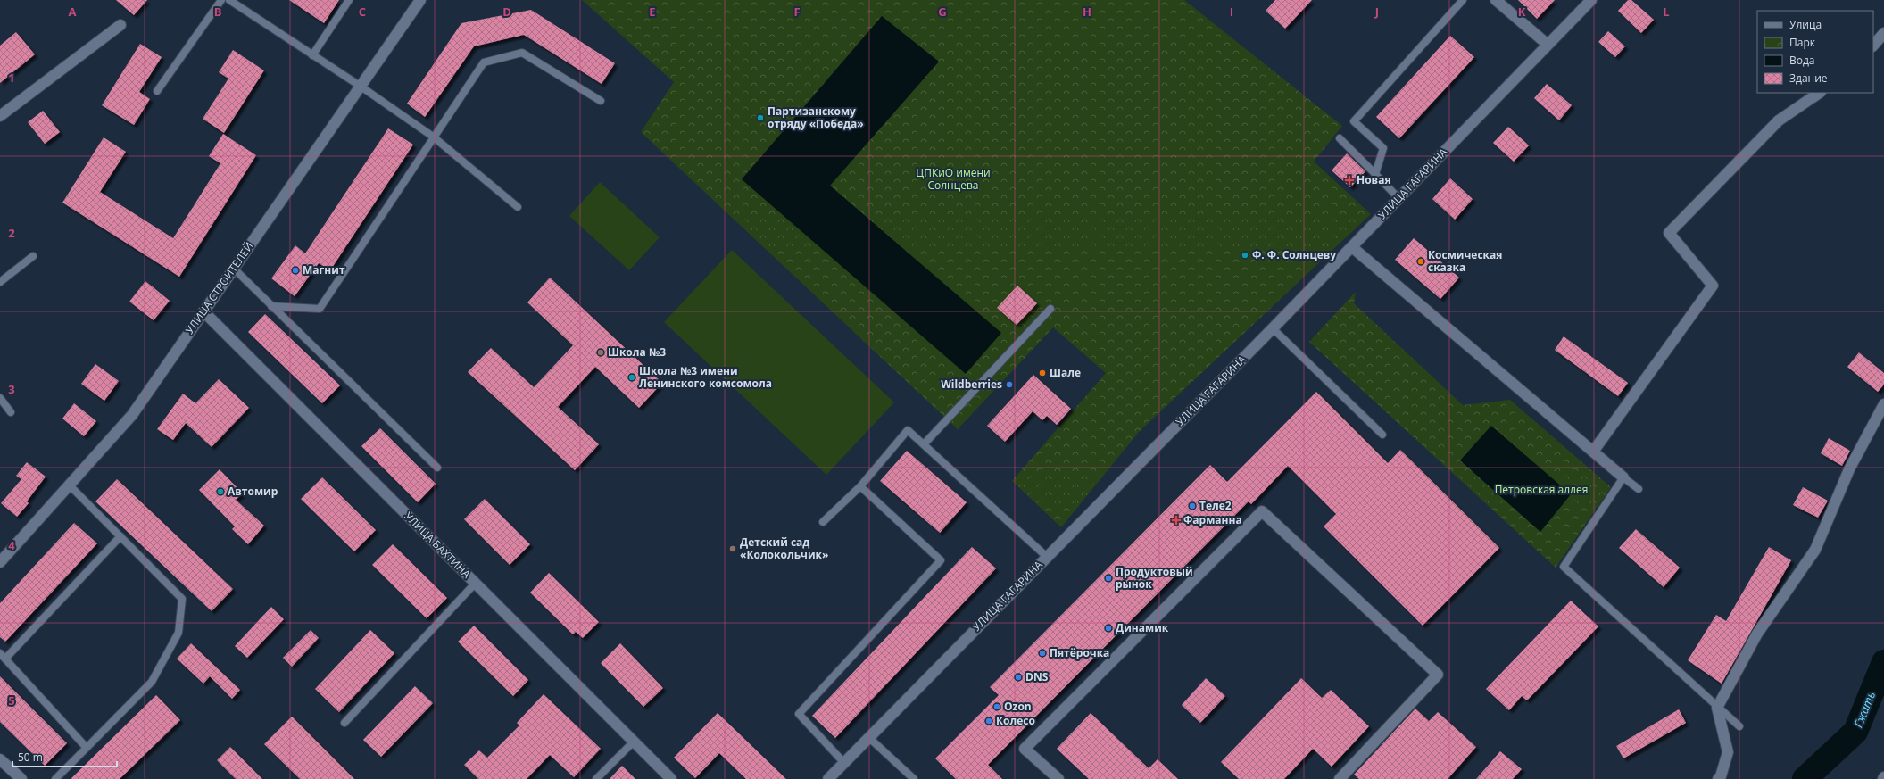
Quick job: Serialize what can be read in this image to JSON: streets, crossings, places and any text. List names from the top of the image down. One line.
{"streets":{"street":["УЛИЦА ГАГАРИНА","УЛИЦА СТРОИТЕЛЕЙ","УЛИЦА БАХТИНА"]},"crossings":[["УЛИЦА СТРОИТЕЛЕЙ","УЛИЦА БАХТИНА"]],"water":["Гжать"],"parks":["ЦПКиО имени Солнцева","Петровская аллея"],"places":{"other":["Партизанскому отряду «Победа»","Ф. Ф. Солнцеву","Космическая сказка","Магнит","Школа №3","Шале","Школа №3 имени Ленинского комсомола","Wildberries","Автомир","Теле2","Детский сад «Колокольчик»","Продуктовый рынок","Динамик","Пятёрочка","DNS","Ozon","Колесо"],"health":["Новая","Фарманна"]},"legend":["Улица","Парк","Вода","Здание"],"scale_bar":"50 m","grid":{"columns":["A","B","C","D","E","F","G","H","I","J","K","L"],"rows":["1","2","3","4","5"]}}
